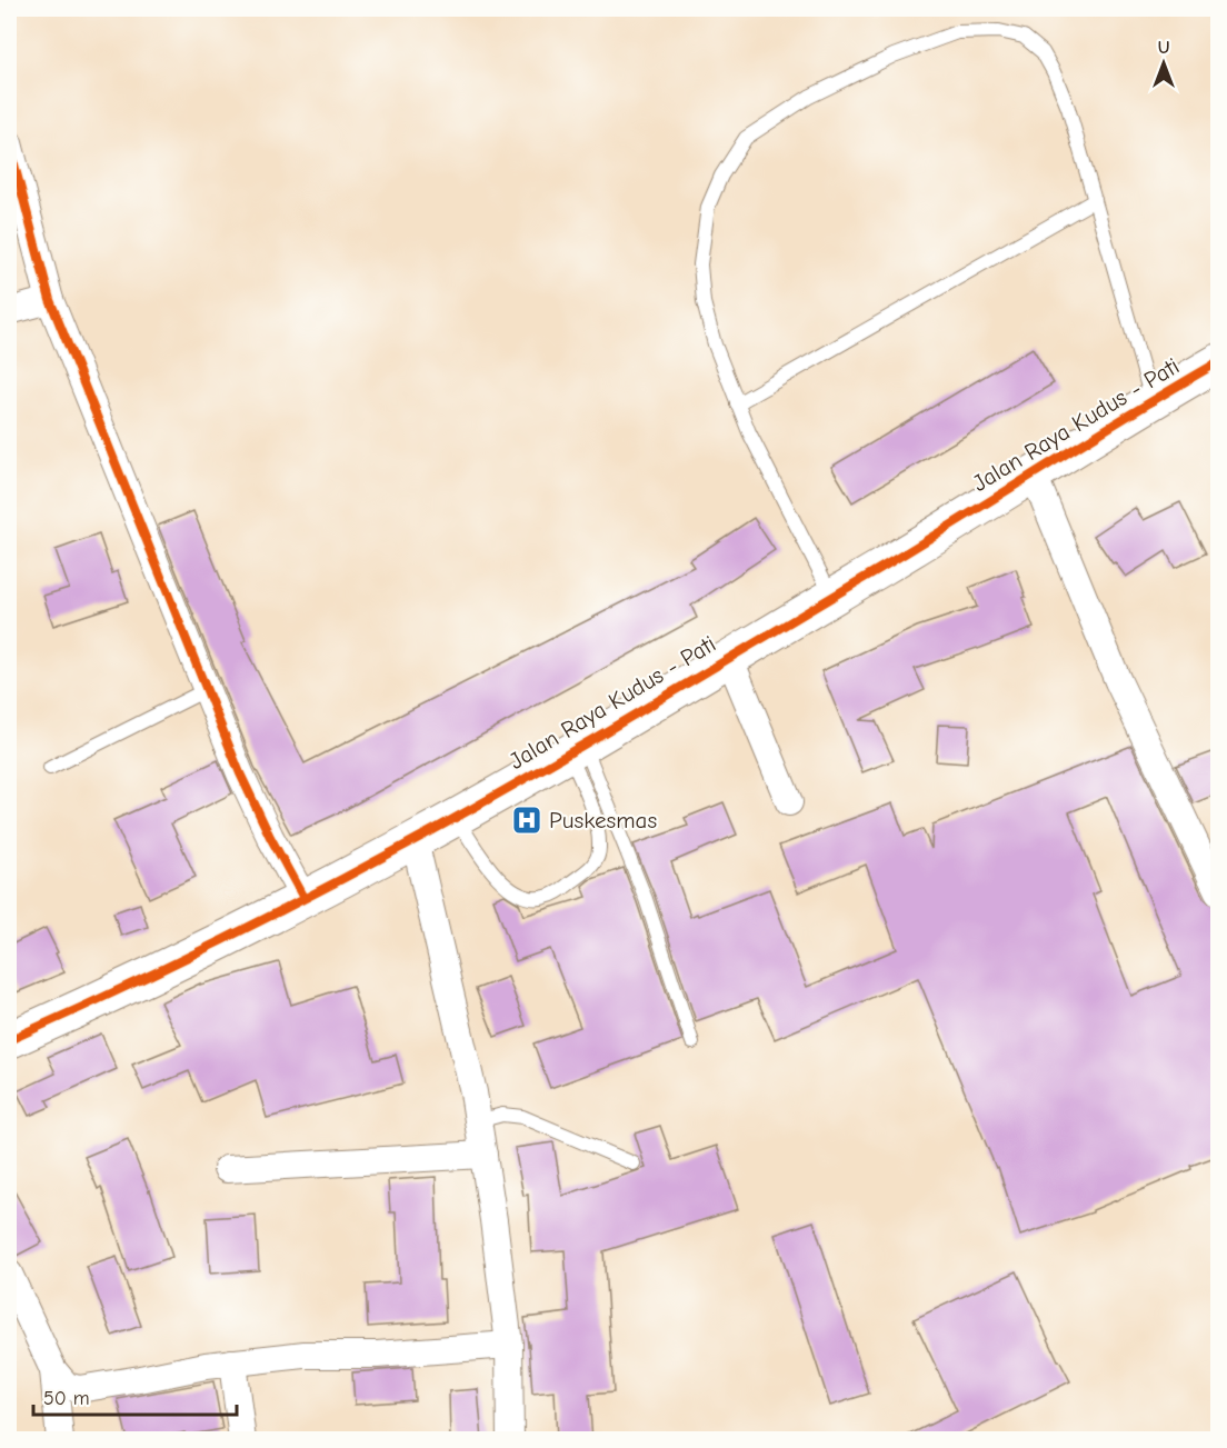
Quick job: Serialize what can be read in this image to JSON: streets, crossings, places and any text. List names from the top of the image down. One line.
{"streets":{"highway":["Jalan Raya Kudus - Pati"]},"places":{"hospital":["Puskesmas"]},"scale_bar":"50 m","north":"top"}
